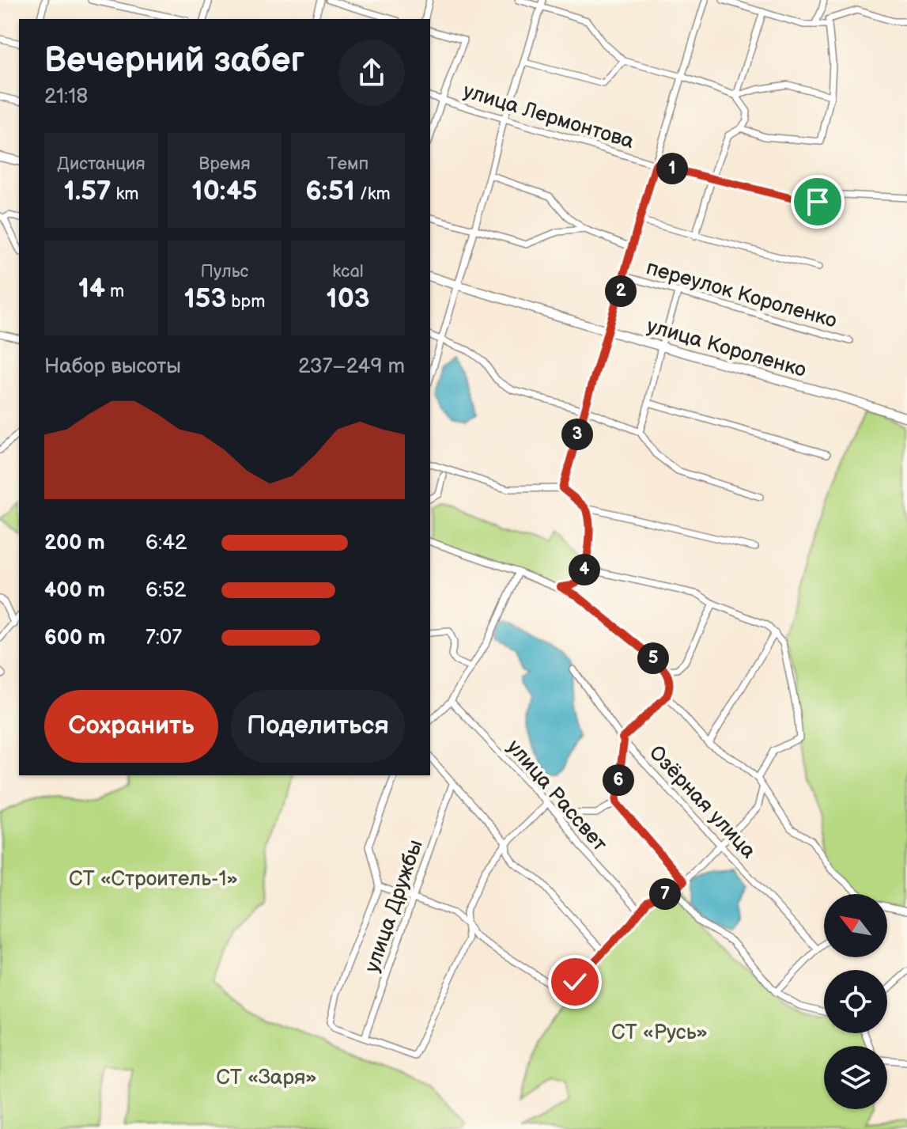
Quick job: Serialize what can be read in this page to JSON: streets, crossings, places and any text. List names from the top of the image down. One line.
{"streets":{"street":["улица Лермонтова","переулок Короленко","улица Короленко","улица Рассвет","Озёрная улица","улица Дружбы"]},"parks":["СТ «Строитель-1»","СТ «Русь»","СТ «Заря»"],"north":"top left","page":{"heading":["Вечерний забег","21:18"],"stats":[["Дистанция","1.57 km"],["Время","10:45"],["Темп","6:51 /km"],["14 m"],["Пульс","153 bpm"],["kcal","103"]],"pins":["1","2","3","4","5","6","7"],"chart":["Набор высоты","237–249 m"],"list":[{"name":"200 m","note":"6:42"},{"name":"400 m","note":"6:52"},{"name":"600 m","note":"7:07"}],"buttons":["Сохранить","Поделиться"]}}
